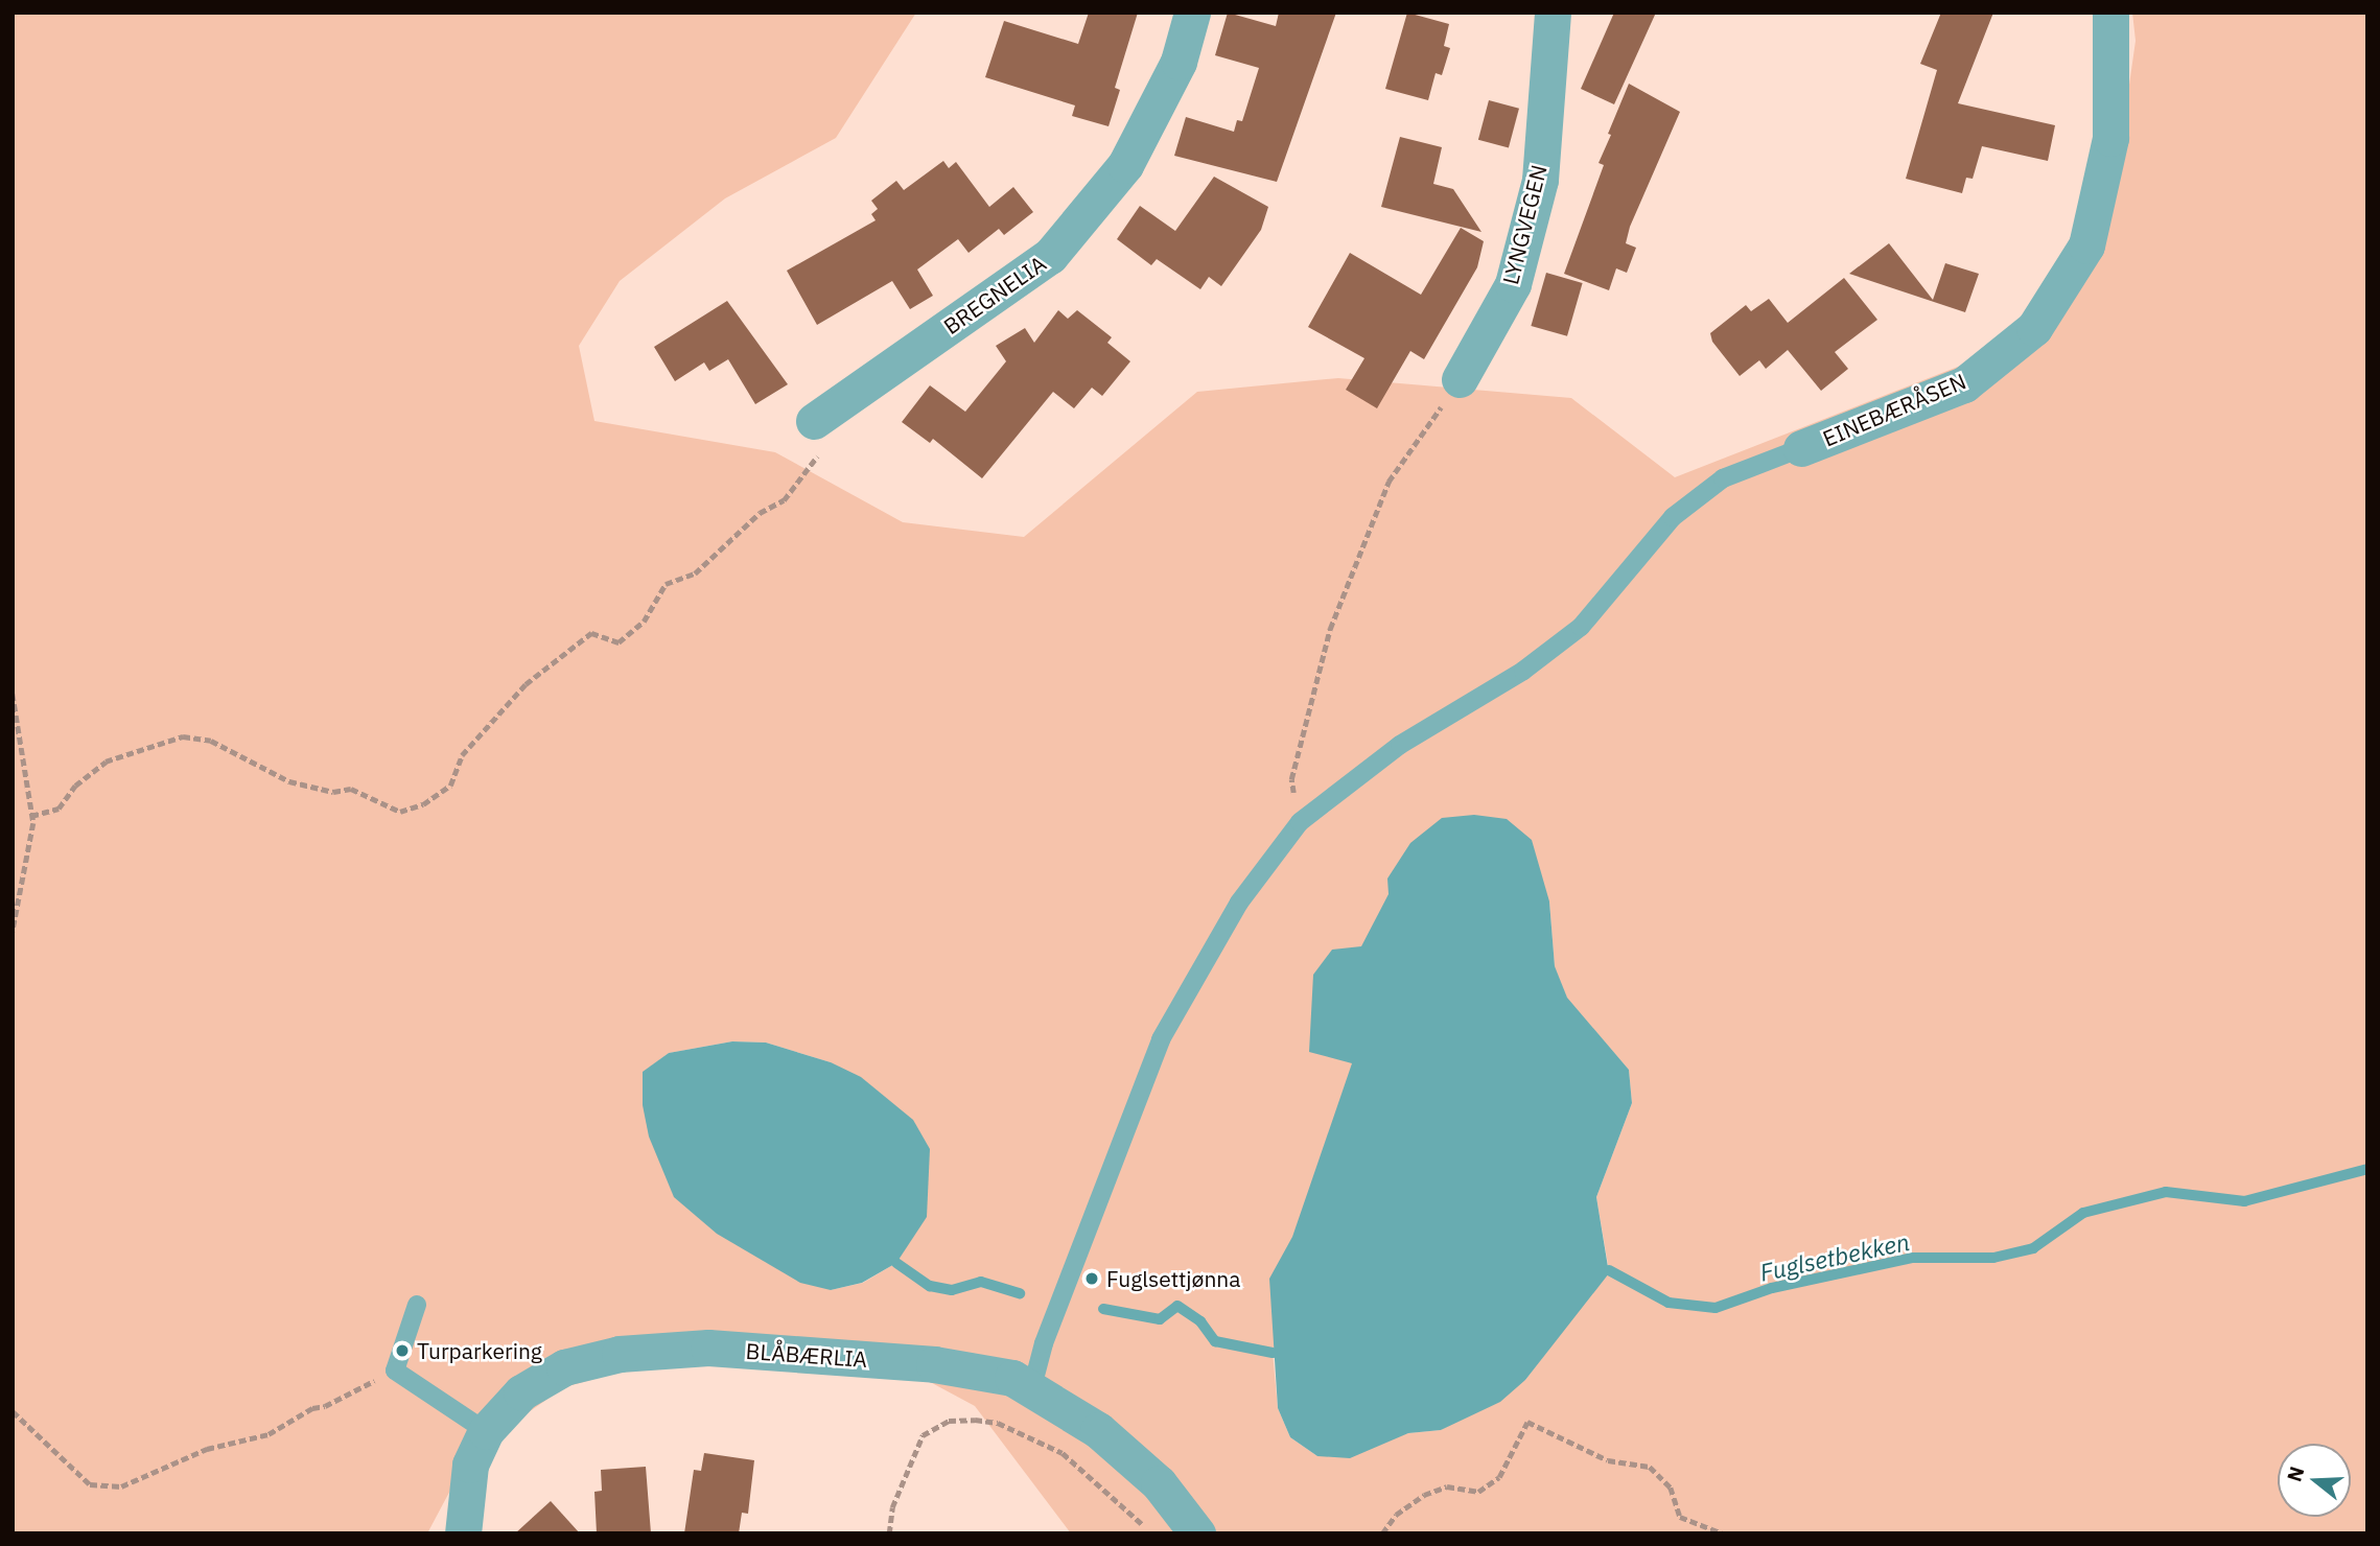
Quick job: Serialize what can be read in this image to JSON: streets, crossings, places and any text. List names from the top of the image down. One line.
{"streets":{"street":["LYNGVEGEN","BREGNELIA","EINEBÆRÅSEN","BLÅBÆRLIA"]},"water":["Fuglsetbekken"],"places":["Fuglsettjønna","Turparkering"],"north":"left"}
